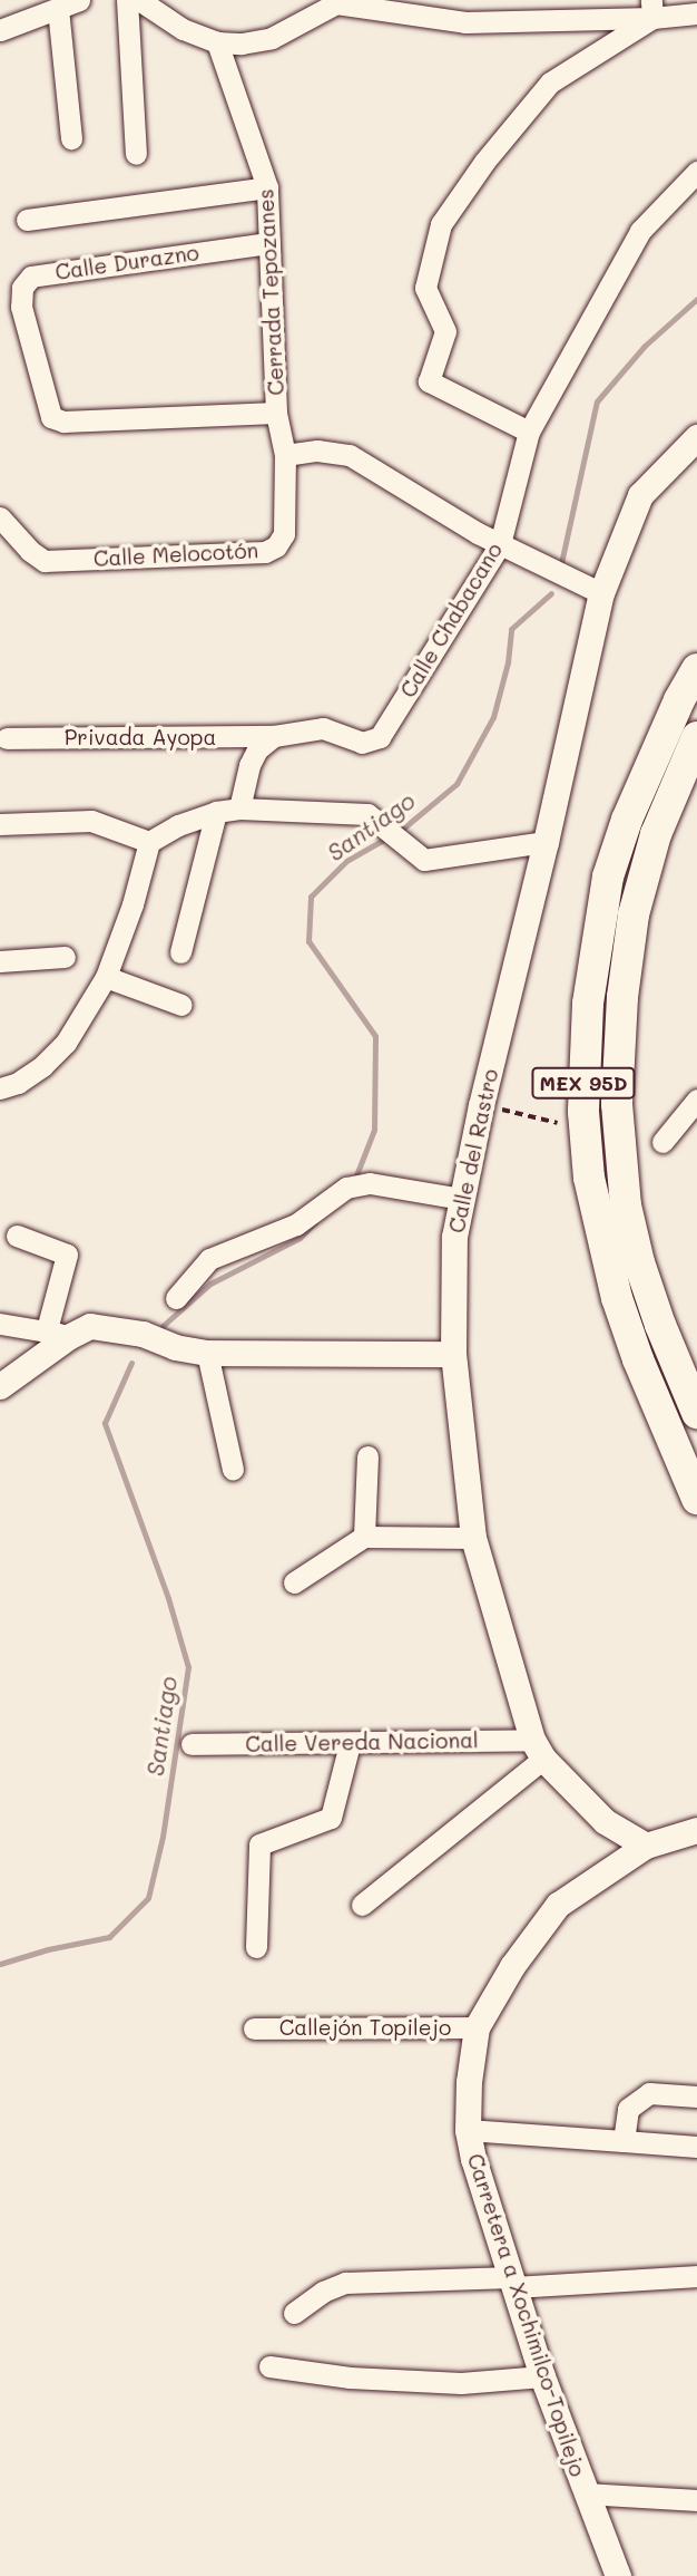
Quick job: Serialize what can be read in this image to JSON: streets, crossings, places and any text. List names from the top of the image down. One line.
{"streets":{"highway":["MEX 95D"],"main road":["Calle del Rastro","Carretera a Xochimilco-Topilejo"],"street":["Calle Durazno","Cerrada Tepozanes","Calle Melocotón","Calle Chabacano","Privada Ayopa","Calle Vereda Nacional","Callejón Topilejo"]},"crossings":[["Calle Durazno","Cerrada Tepozanes"],["Cerrada Tepozanes","Calle Melocotón"],["Calle Chabacano","Privada Ayopa"],["Calle del Rastro","Calle Vereda Nacional"],["Calle del Rastro","Carretera a Xochimilco-Topilejo"],["Callejón Topilejo","Carretera a Xochimilco-Topilejo"]],"water":["Santiago"]}
